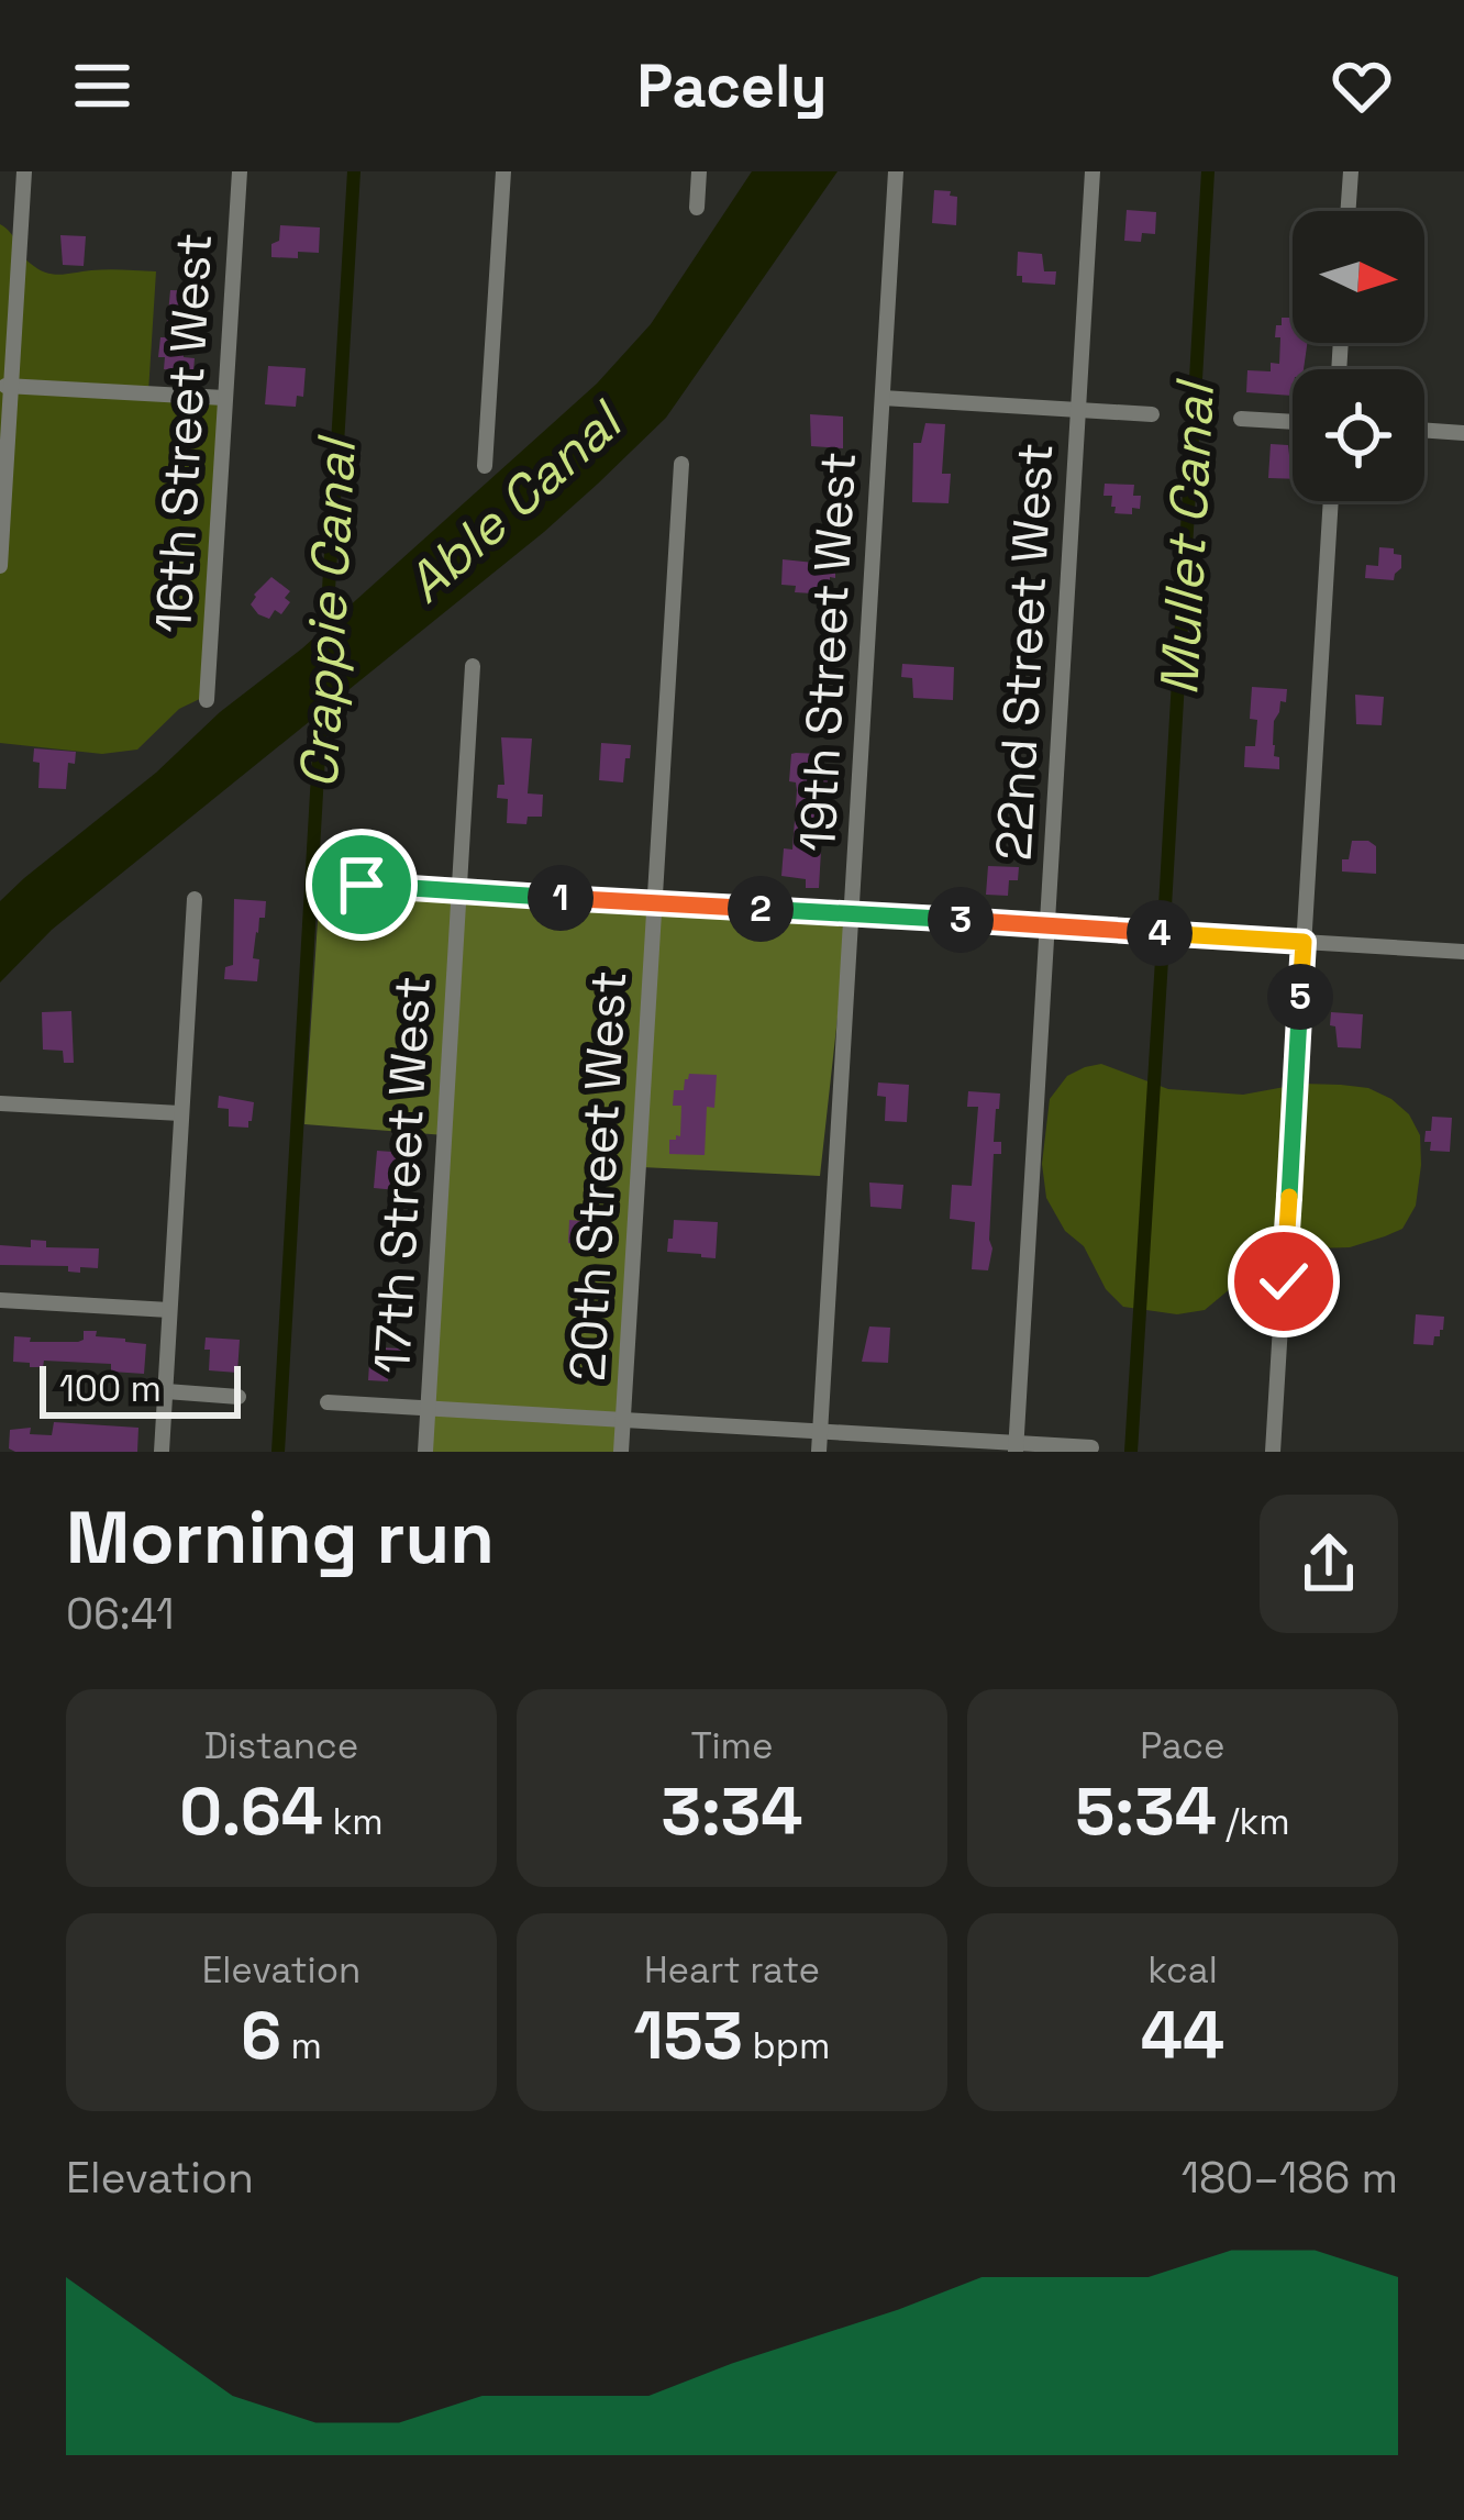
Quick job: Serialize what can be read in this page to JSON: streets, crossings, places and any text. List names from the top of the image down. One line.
{"streets":{"street":["16th Street West","19th Street West","22nd Street West","17th Street West","20th Street West"]},"water":["Able Canal","Mullet Canal","Crappie Canal"],"scale_bar":"100 m","north":"right","page":{"header":"Pacely","pins":["1","2","3","4","5"],"scale":"100 m","heading":["Morning run","06:41"],"stats":[["Distance","0.64 km"],["Time","3:34"],["Pace","5:34 /km"],["Elevation","6 m"],["Heart rate","153 bpm"],["kcal","44"]],"chart":["Elevation","180–186 m"]}}
